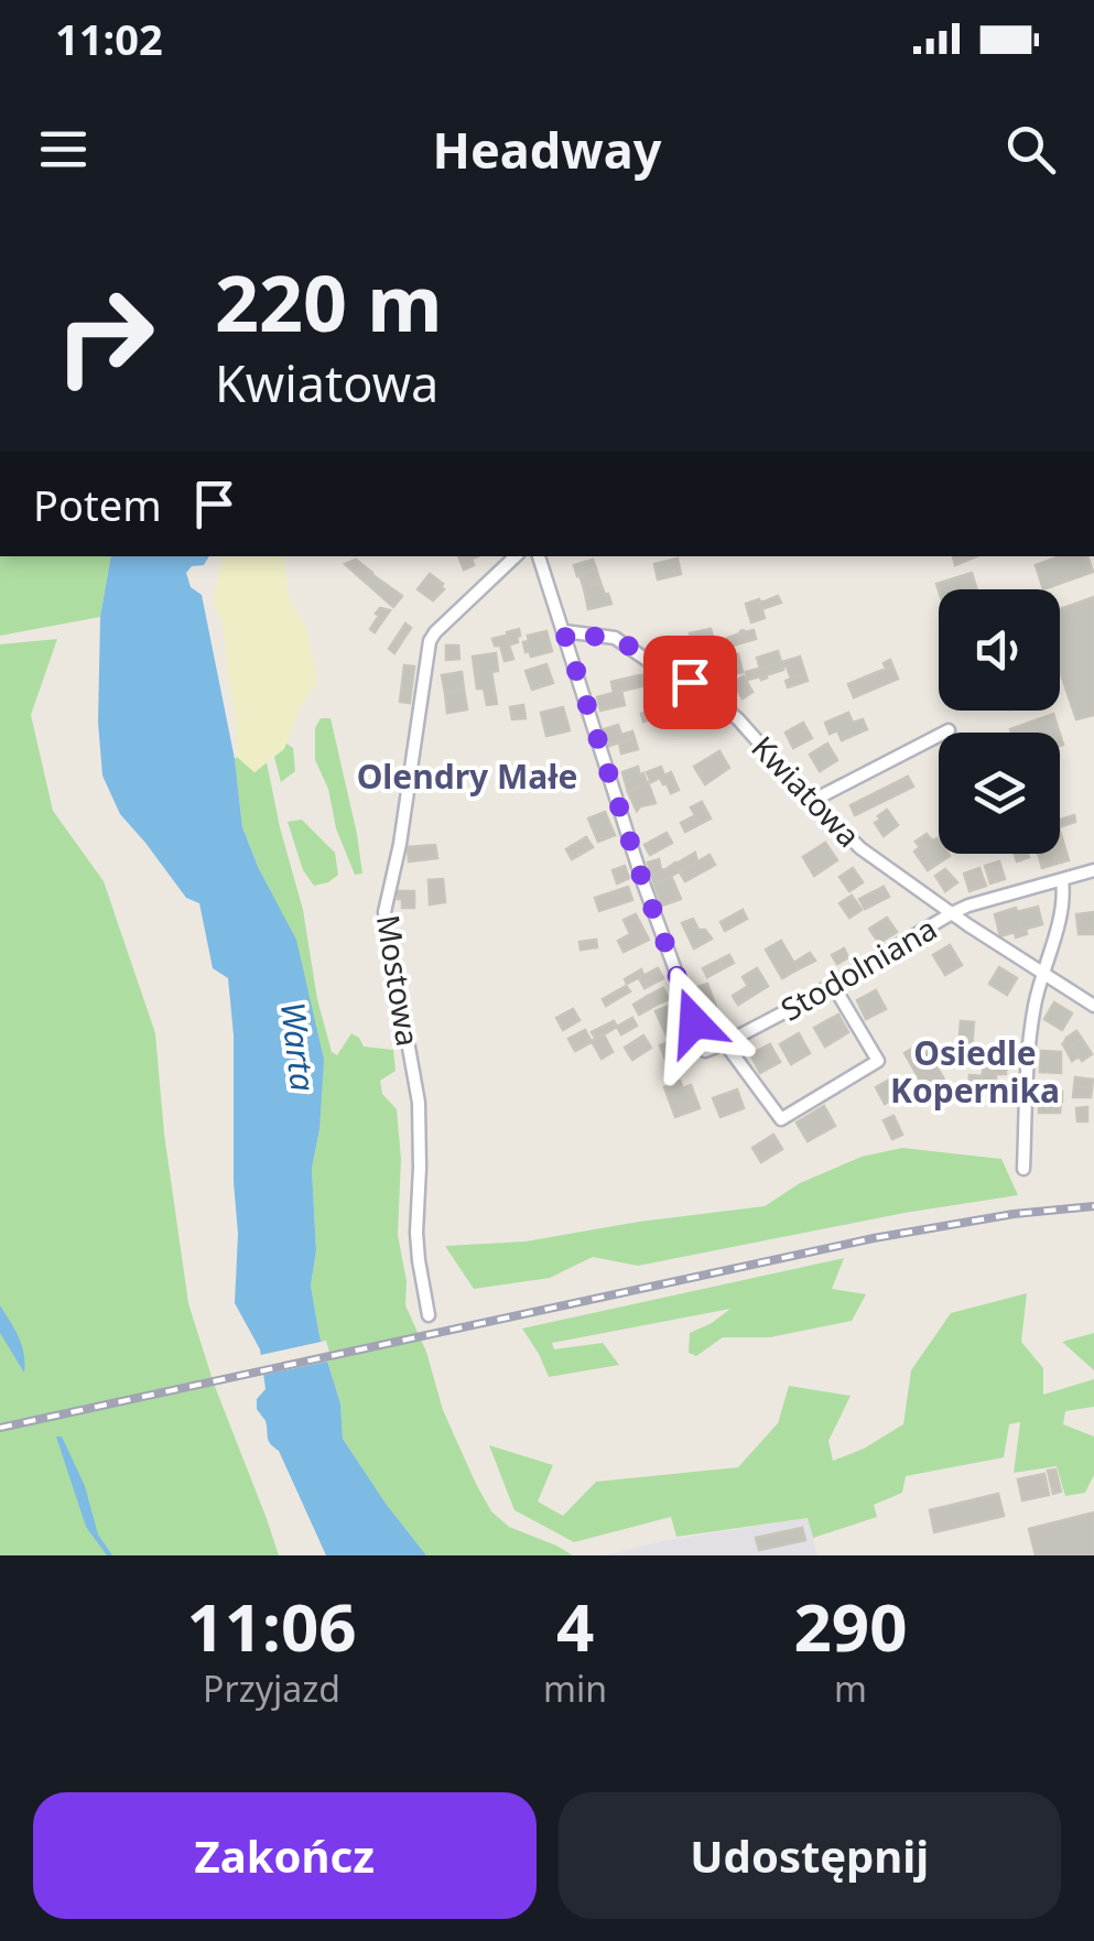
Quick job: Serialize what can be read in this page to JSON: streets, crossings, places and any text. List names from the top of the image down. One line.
{"streets":{"street":["Kwiatowa","Stodolniana","Mostowa"]},"crossings":[["Kwiatowa","Stodolniana"]],"districts":["Olendry Małe","Osiedle Kopernika"],"water":["Warta"],"page":{"status":"11:02","header":"Headway","turn":["220 m","Kwiatowa"],"then":"Potem","eta":["11:06","Przyjazd","4","min","290","m"],"buttons":["Zakończ","Udostępnij"]}}
